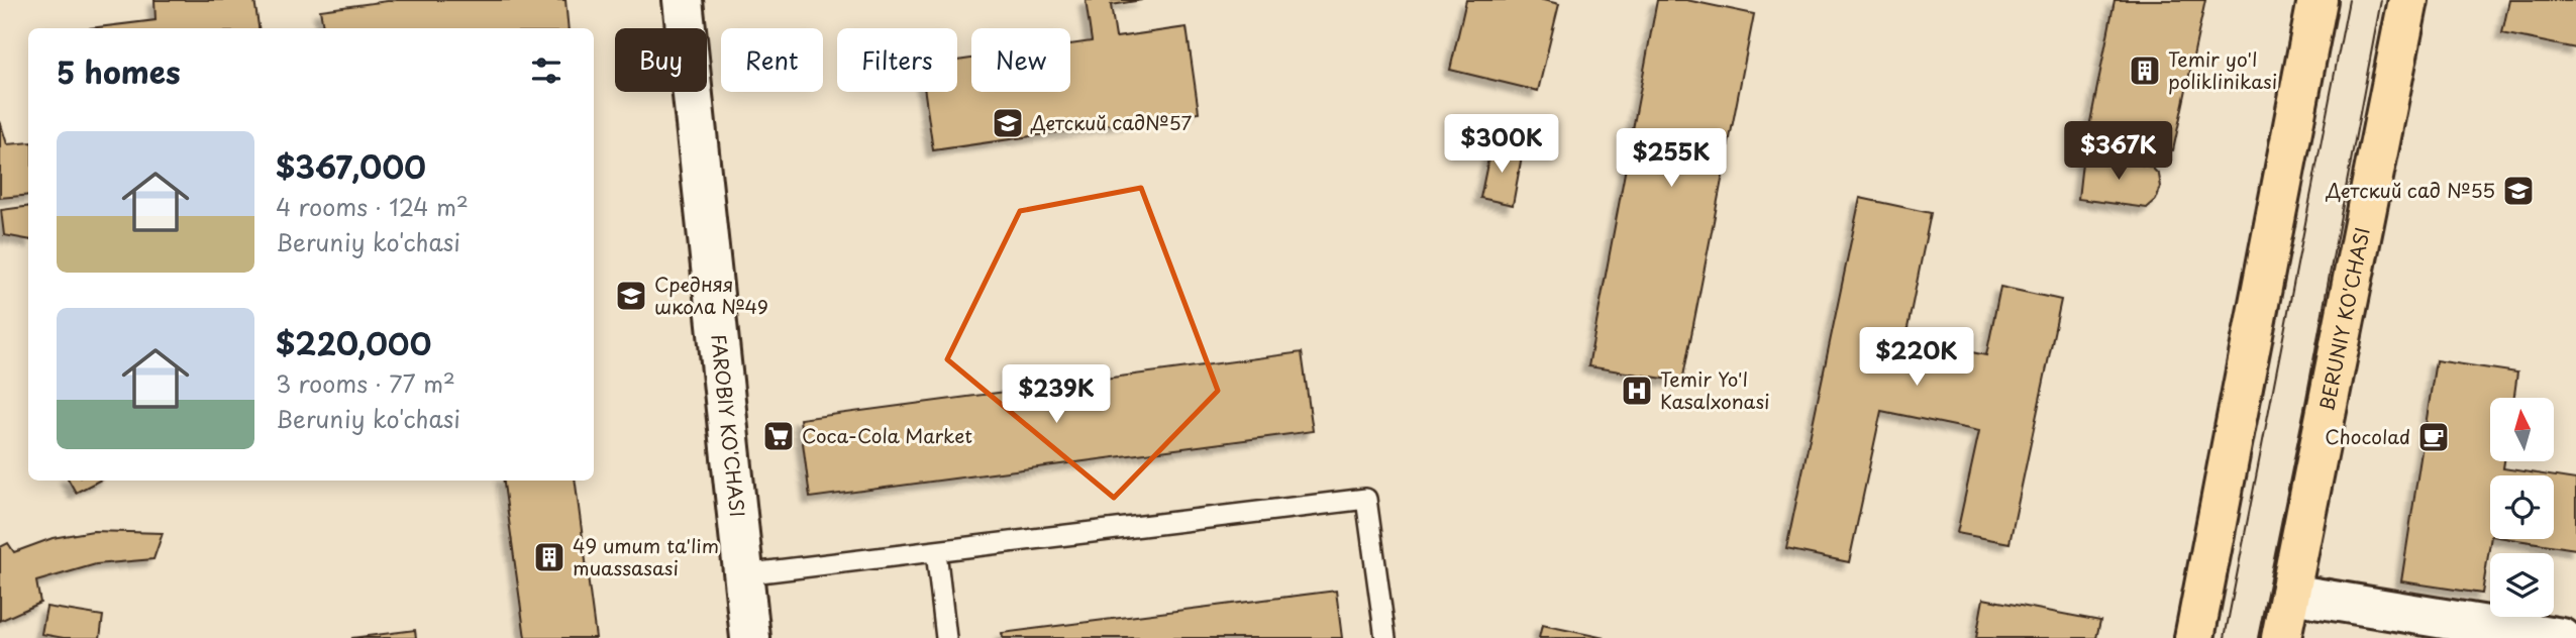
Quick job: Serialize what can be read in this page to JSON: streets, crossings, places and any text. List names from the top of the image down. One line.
{"streets":{"main road":["BERUNIY KO'CHASI"],"street":["FAROBIY KO'CHASI"]},"places":{"building":["Temir yo'l poliklinikasi","49 umum ta'lim muassasasi"],"school or university":["Детский сад№57","Детский сад №55","Средняя школа №49"],"hospital":["Temir Yo'l Kasalxonasi"],"supermarket":["Coca-Cola Market"],"cafe":["Chocolad"]},"north":"top","page":{"chip":["Buy","Rent","Filters","New"],"heading":"5 homes","list":[{"name":"$367,000","note":"4 rooms · 124 m² · Beruniy ko'chasi"},{"name":"$220,000","note":"3 rooms · 77 m² · Beruniy ko'chasi"}],"price":["$300K","$367K","$255K","$220K","$239K"]}}
